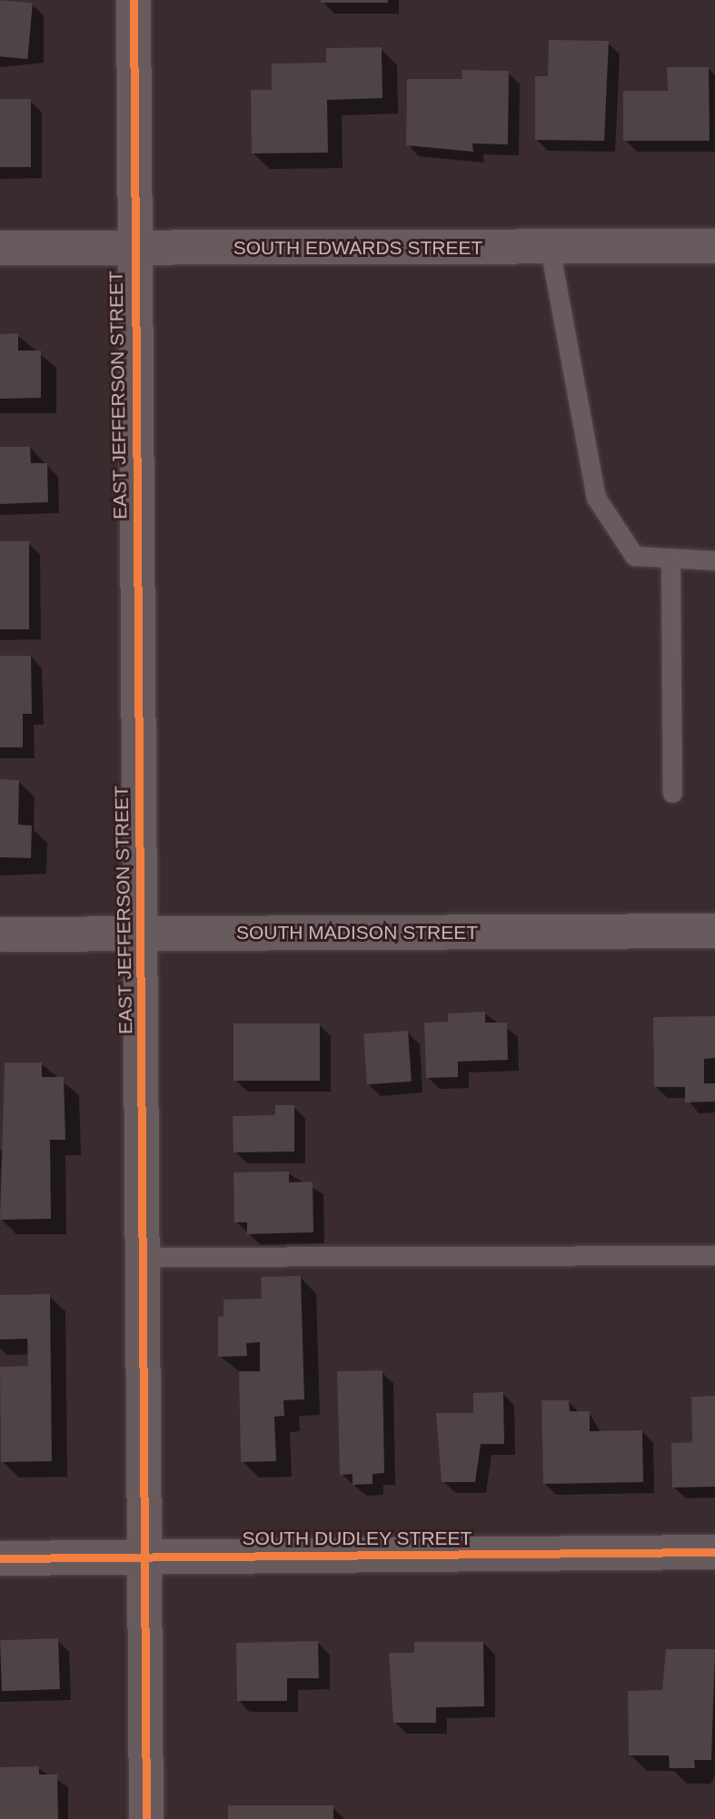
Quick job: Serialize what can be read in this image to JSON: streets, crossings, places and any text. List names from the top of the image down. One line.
{"streets":{"street":["SOUTH EDWARDS STREET","EAST JEFFERSON STREET","SOUTH MADISON STREET","SOUTH DUDLEY STREET"]},"crossings":[["SOUTH EDWARDS STREET","EAST JEFFERSON STREET"],["EAST JEFFERSON STREET","SOUTH MADISON STREET"],["EAST JEFFERSON STREET","SOUTH DUDLEY STREET"]]}
